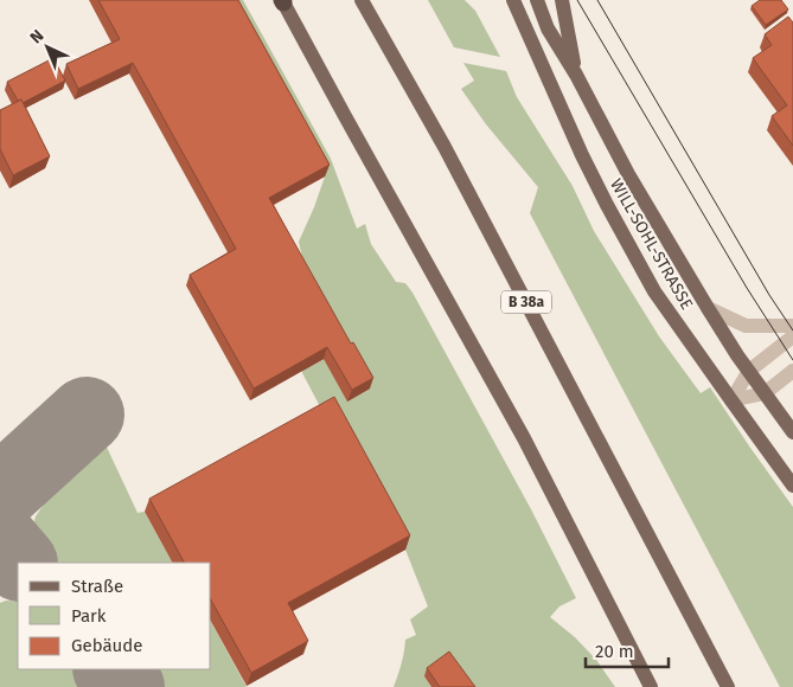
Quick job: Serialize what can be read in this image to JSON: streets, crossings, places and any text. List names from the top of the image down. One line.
{"streets":{"main road":["WILL-SOHL-STRASSE","B 38a"]},"legend":["Straße","Park","Gebäude"],"scale_bar":"20 m","north":"top left"}
